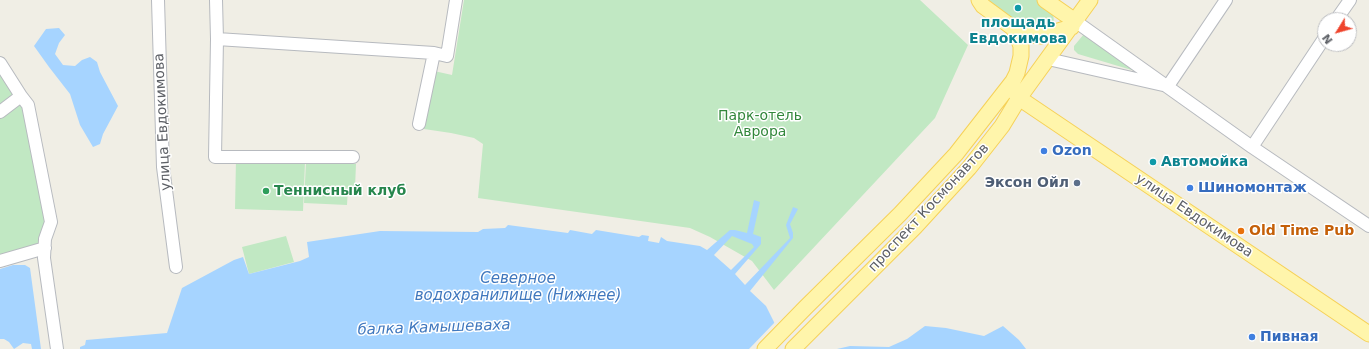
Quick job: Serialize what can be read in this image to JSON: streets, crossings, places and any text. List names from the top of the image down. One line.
{"streets":{"main road":["улица Евдокимова","проспект Космонавтов"]},"crossings":[["улица Евдокимова","проспект Космонавтов"]],"water":["Северное водохранилище (Нижнее)","балка Камышеваха"],"parks":["Парк-отель Аврора"],"places":["площадь Евдокимова","Ozon","Автомойка","Эксон Ойл","Шиномонтаж","Теннисный клуб","Old Time Pub","Пивная"],"north":"bottom left"}
